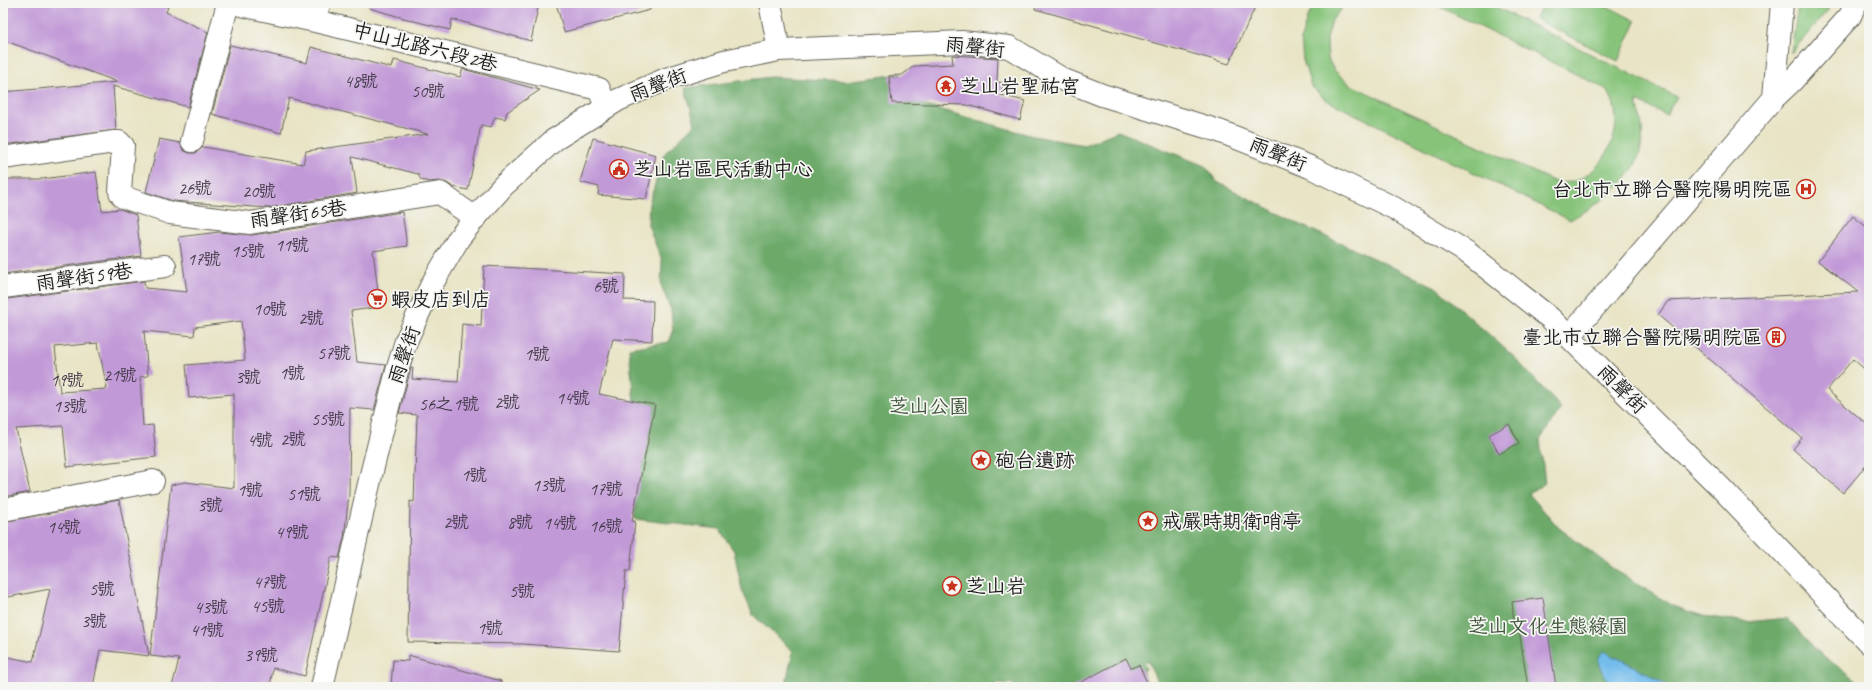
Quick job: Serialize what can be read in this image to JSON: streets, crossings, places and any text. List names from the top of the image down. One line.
{"streets":{"street":["中山北路六段2巷","雨聲街","雨聲街65巷","雨聲街59巷"]},"crossings":[["中山北路六段2巷","雨聲街"],["雨聲街","雨聲街65巷"]],"parks":["芝山公園","芝山文化生態綠園"],"places":{"temple":["芝山岩聖祐宮"],"public building":["芝山岩區民活動中心"],"hospital":["台北市立聯合醫院陽明院區"],"supermarket":["蝦皮店到店"],"building":["臺北市立聯合醫院陽明院區"],"place":["砲台遺跡","戒嚴時期衛哨亭","芝山岩"]},"house_numbers":["48號","50號","26號","20號","11號","15號","17號","6號","10號","2號","57號","1號","1號","21號","3號","19號","14號","2號","56之1號","13號","55號","2號","4號","1號","13號","17號","1號","51號","3號","2號","8號","14號","16號","14號","49號","47號","5號","5號","45號","43號","3號","1號","41號","39號"]}
